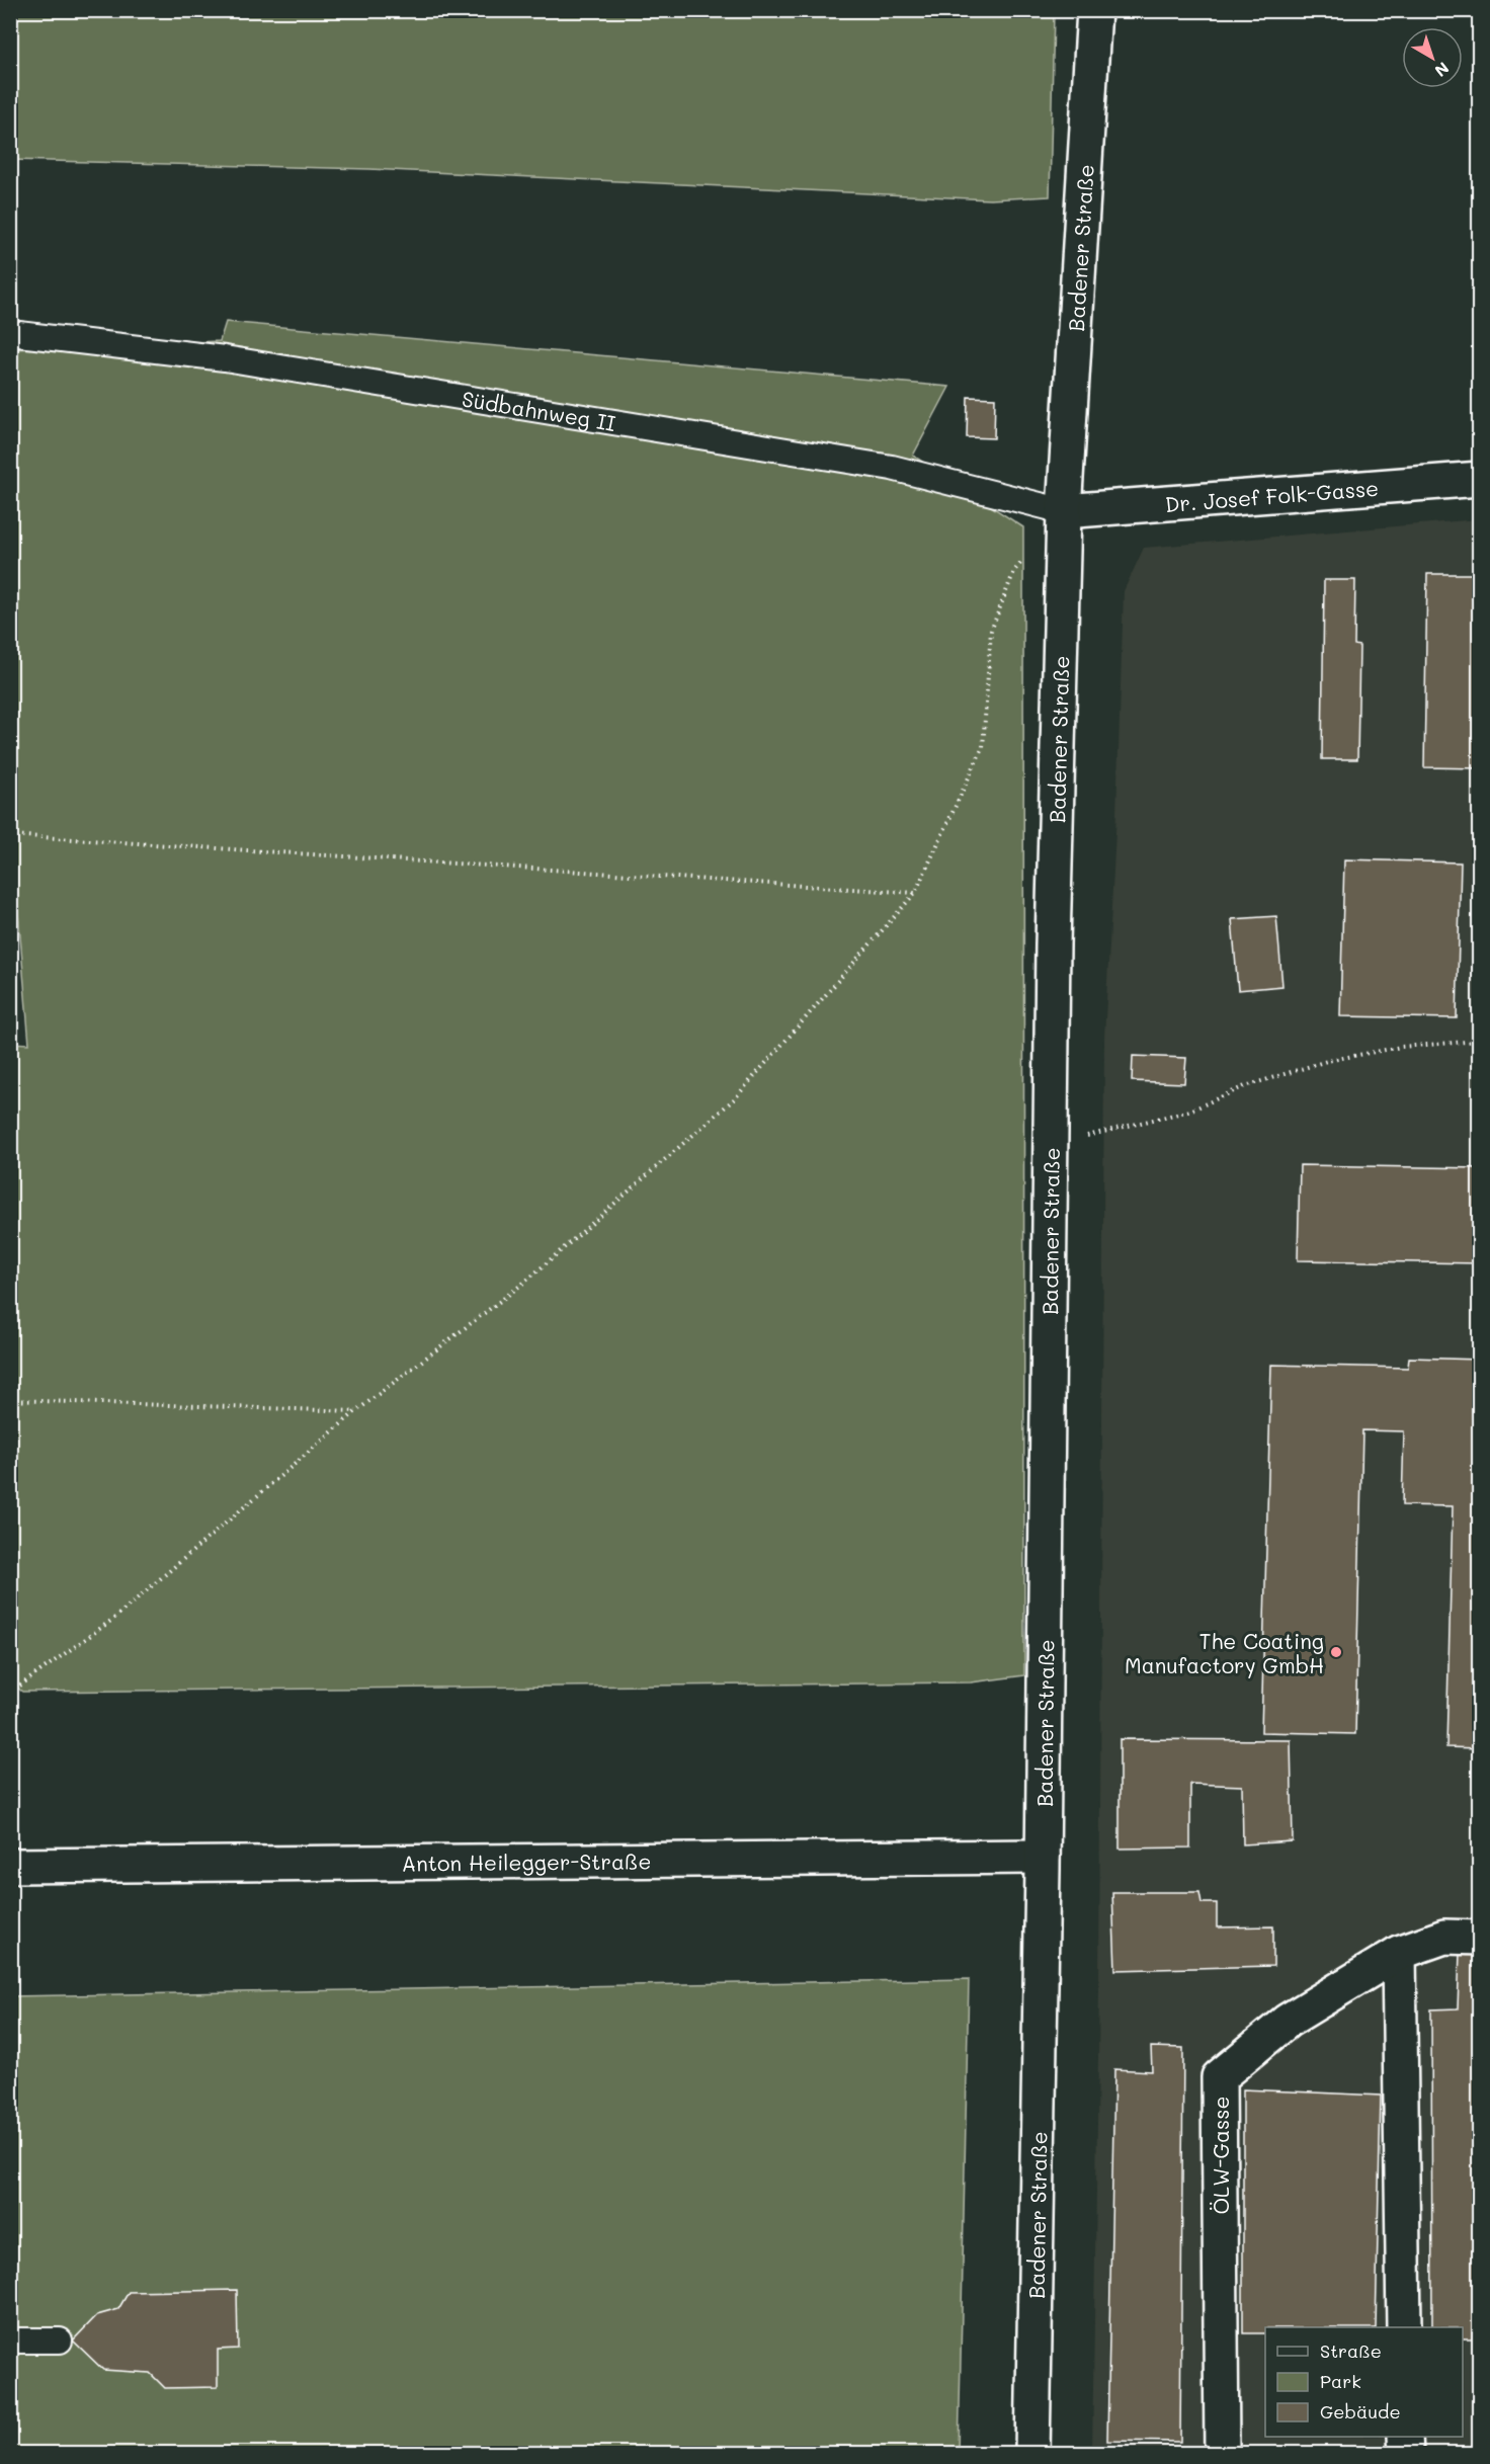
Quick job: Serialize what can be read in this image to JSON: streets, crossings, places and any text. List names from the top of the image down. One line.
{"streets":{"street":["Badener Straße","Dr. Josef Folk-Gasse","Anton Heilegger-Straße","ÖLW-Gasse"],"lane":["Südbahnweg II"]},"crossings":[["Badener Straße","Südbahnweg II"],["Badener Straße","Dr. Josef Folk-Gasse"],["Badener Straße","Anton Heilegger-Straße"],["Südbahnweg II","Dr. Josef Folk-Gasse"]],"places":["The Coating Manufactory GmbH"],"legend":["Straße","Park","Gebäude"],"north":"bottom right"}
